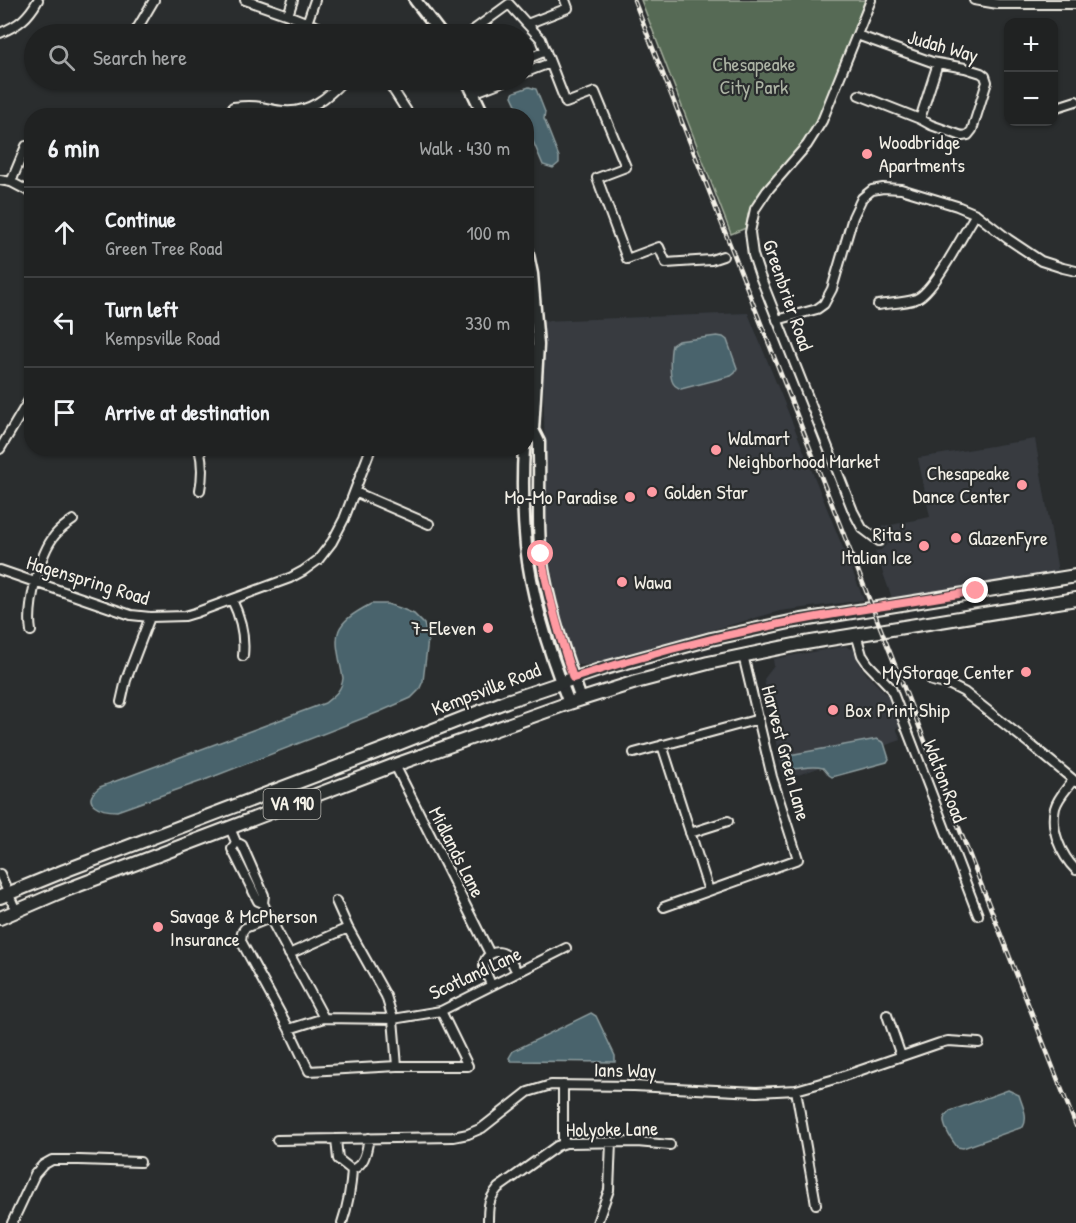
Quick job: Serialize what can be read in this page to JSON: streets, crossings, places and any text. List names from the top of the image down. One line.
{"streets":{"main road":["Kempsville Road","VA 190"],"street":["Judah Way","Greenbrier Road","Hagenspring Road","Harvest Green Lane","Walton Road","Midlands Lane","Scotland Lane","Ians Way","Holyoke Lane"]},"crossings":[["Judah Way","Greenbrier Road"],["Kempsville Road","Harvest Green Lane"],["Kempsville Road","Walton Road"],["Kempsville Road","Midlands Lane"],["Midlands Lane","Scotland Lane"]],"parks":["Chesapeake City Park"],"places":["Woodbridge Apartments","Walmart Neighborhood Market","Chesapeake Dance Center","Golden Star","Mo-Mo Paradise","GlazenFyre","Rita's Italian Ice","Wawa","7-Eleven","MyStorage Center","Box Print Ship","Savage & McPherson Insurance"],"page":{"map_buttons":["+","−"],"search":"Search here","heading":["6 min","Walk · 430 m"],"list":[["Continue","Green Tree Road","100 m"],["Turn left","Kempsville Road","330 m"],"Arrive at destination"]}}
